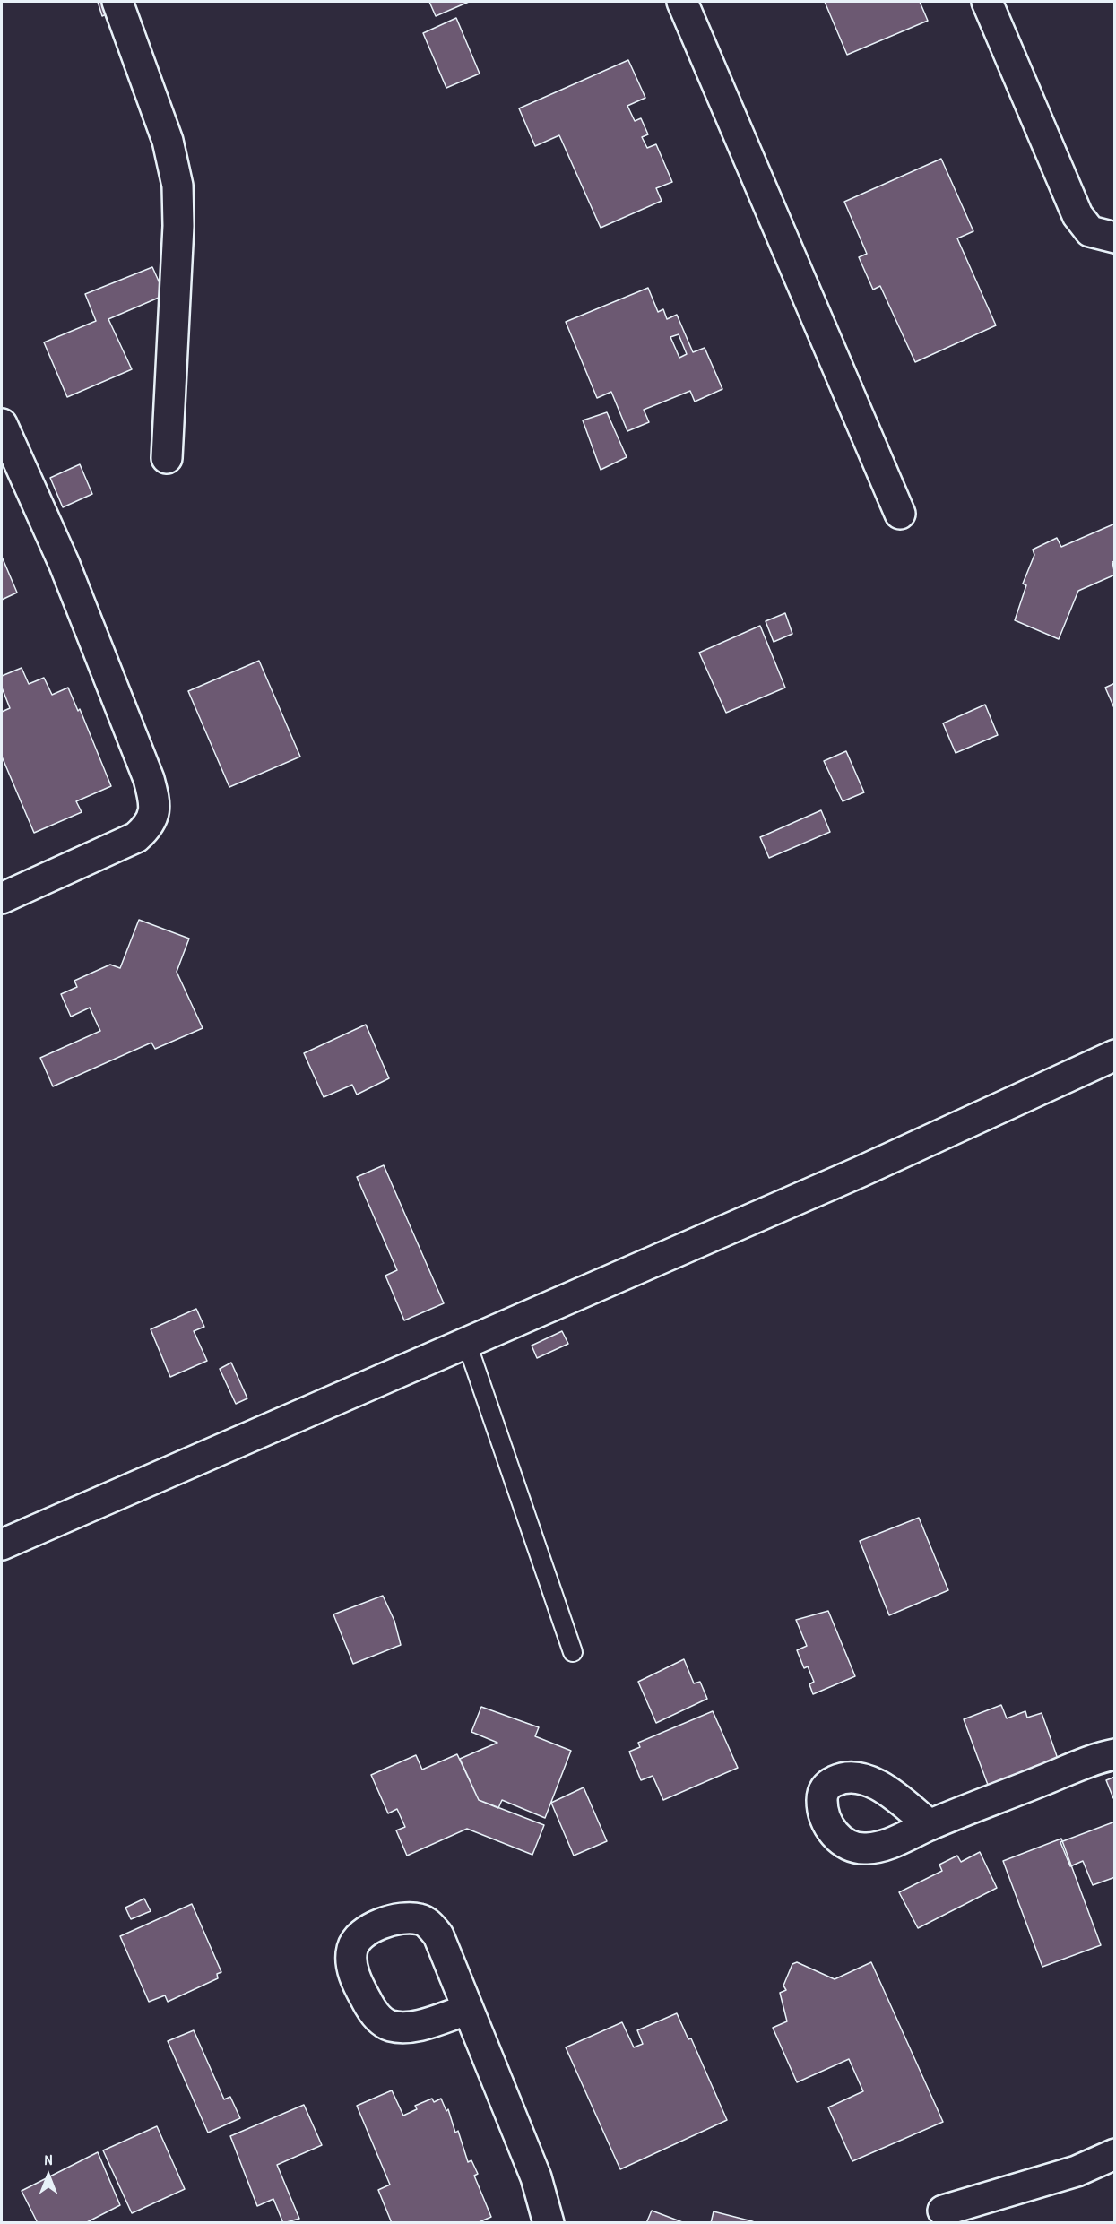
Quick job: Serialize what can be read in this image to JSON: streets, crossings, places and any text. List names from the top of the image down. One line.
{"north":"top"}
